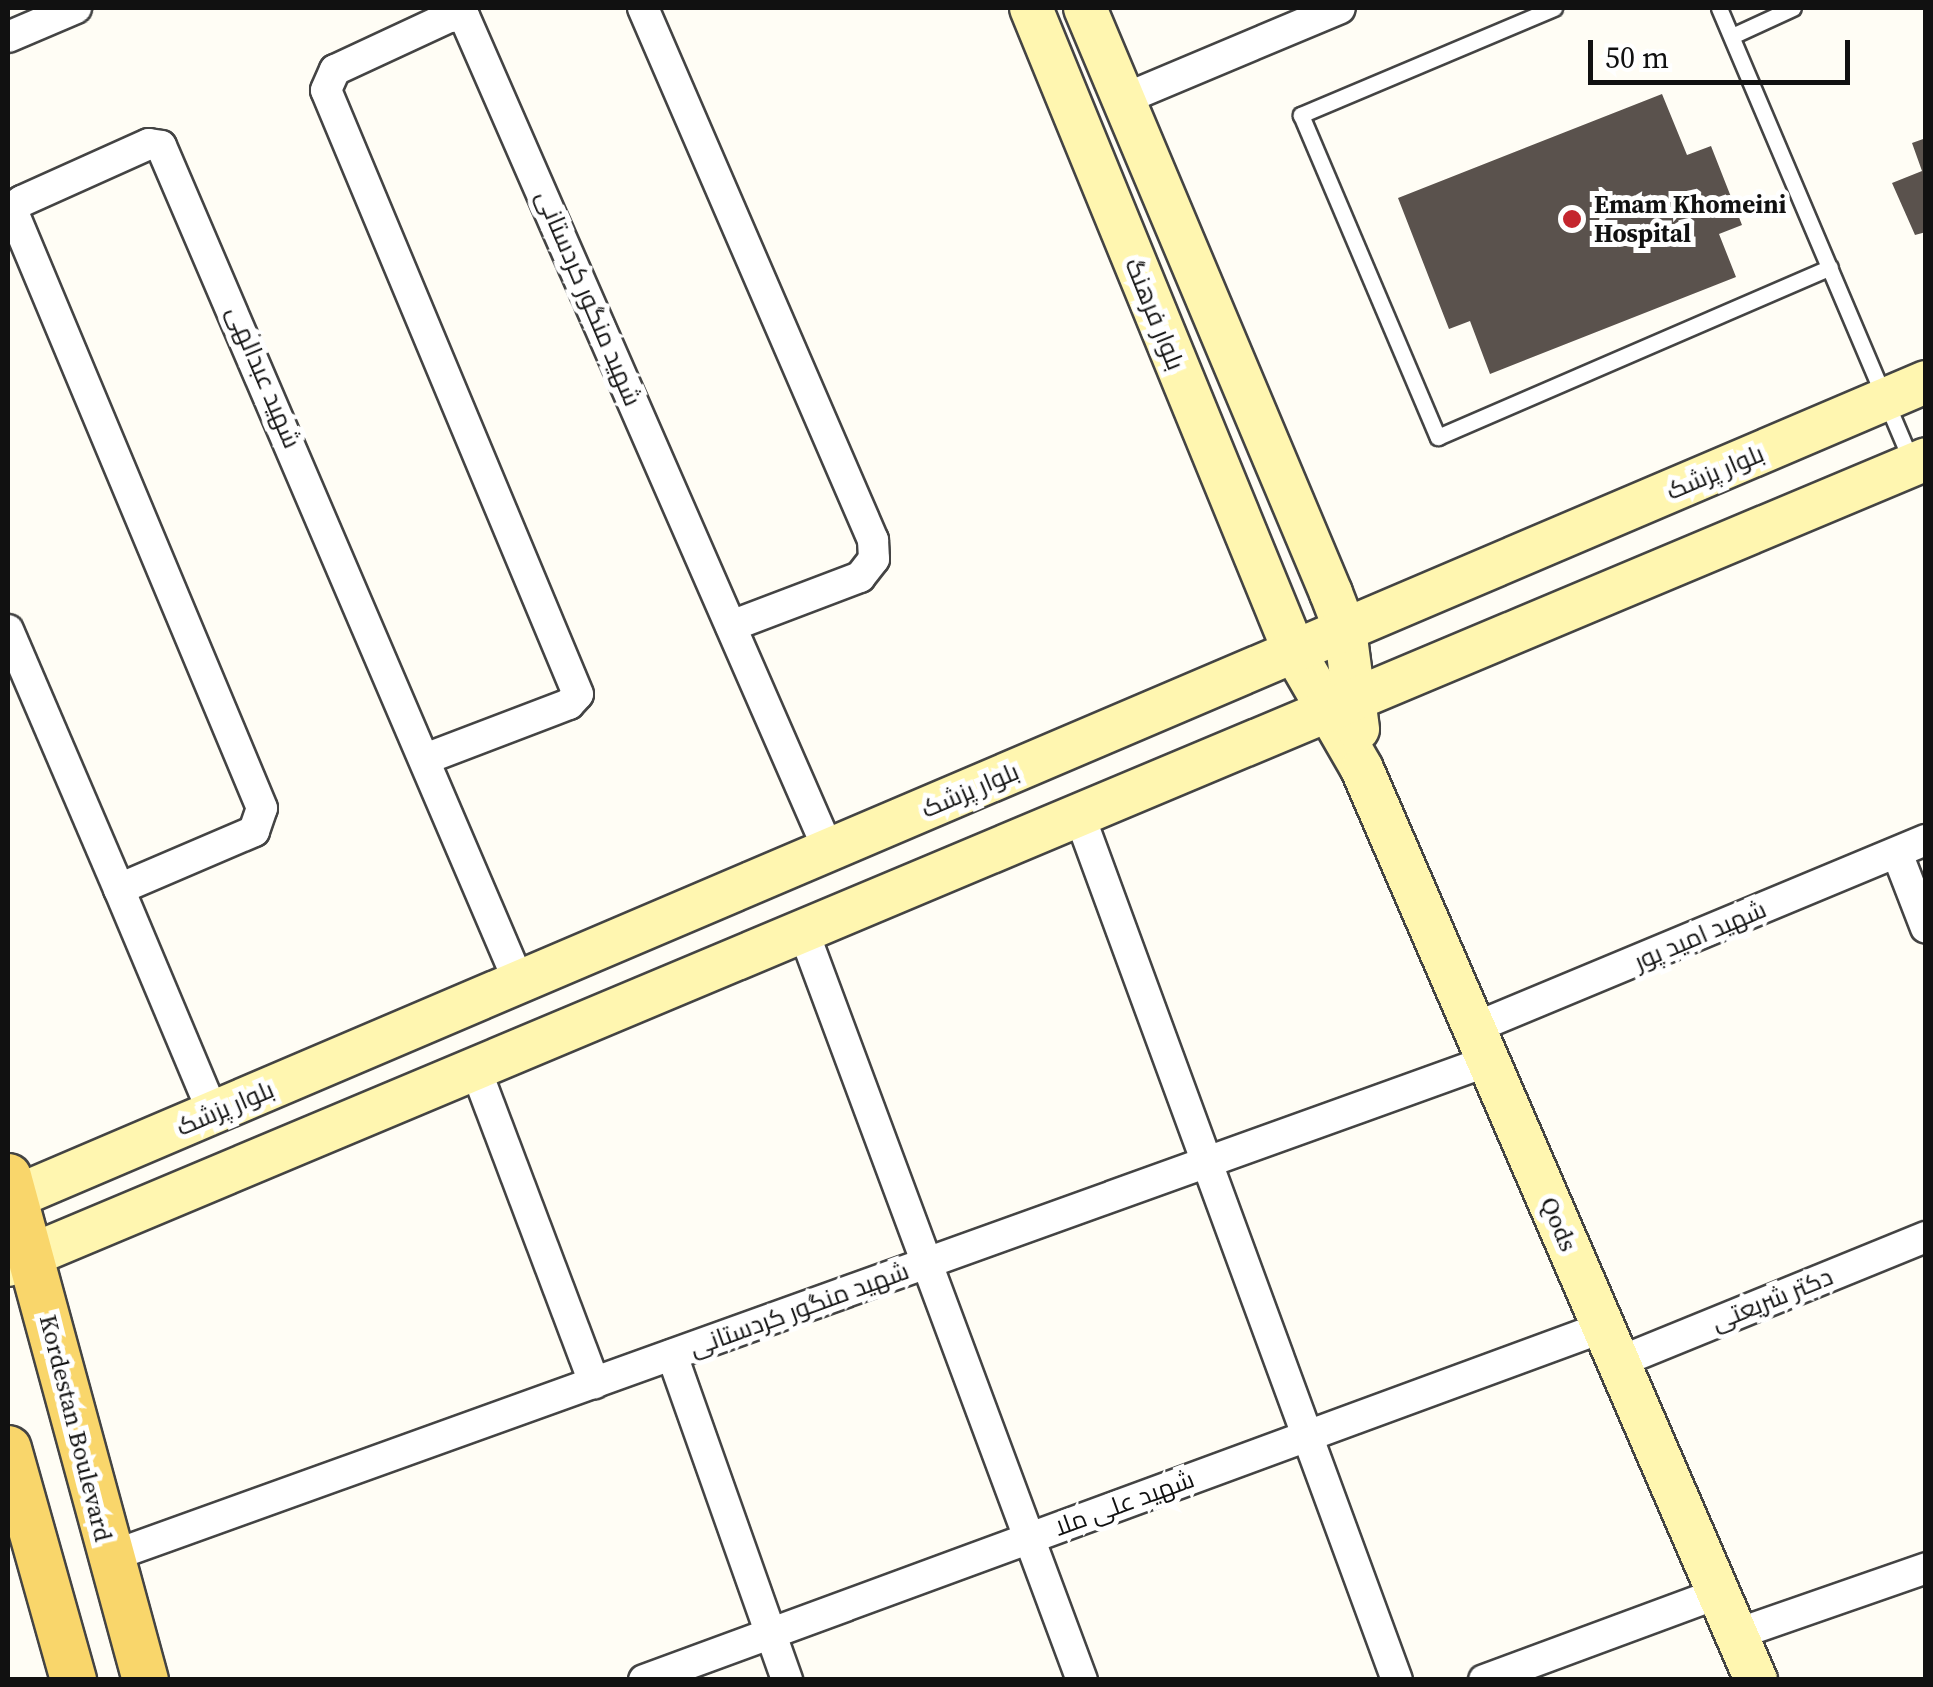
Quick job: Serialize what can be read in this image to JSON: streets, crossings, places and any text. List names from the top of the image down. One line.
{"streets":{"main road":["Kordestan Boulevard"],"street":["شهید منگور کردستانی","بلوار فرهنگ","شهید عبدالهی","بلوار پزشک","شهید امید پور","Qods","دکتر شریعتی","شهید علی ملا"]},"crossings":[["شهید منگور کردستانی","شهید عبدالهی"],["شهید منگور کردستانی","بلوار پزشک"],["شهید منگور کردستانی","شهید امید پور"],["شهید منگور کردستانی","Qods"],["شهید منگور کردستانی","Kordestan Boulevard"],["بلوار فرهنگ","بلوار پزشک"],["بلوار فرهنگ","Qods"],["بلوار پزشک","Kordestan Boulevard"],["شهید امید پور","Qods"],["Qods","دکتر شریعتی"],["Qods","شهید علی ملا"],["دکتر شریعتی","شهید علی ملا"]],"places":["Emam Khomeini Hospital"],"scale_bar":"50 m"}
